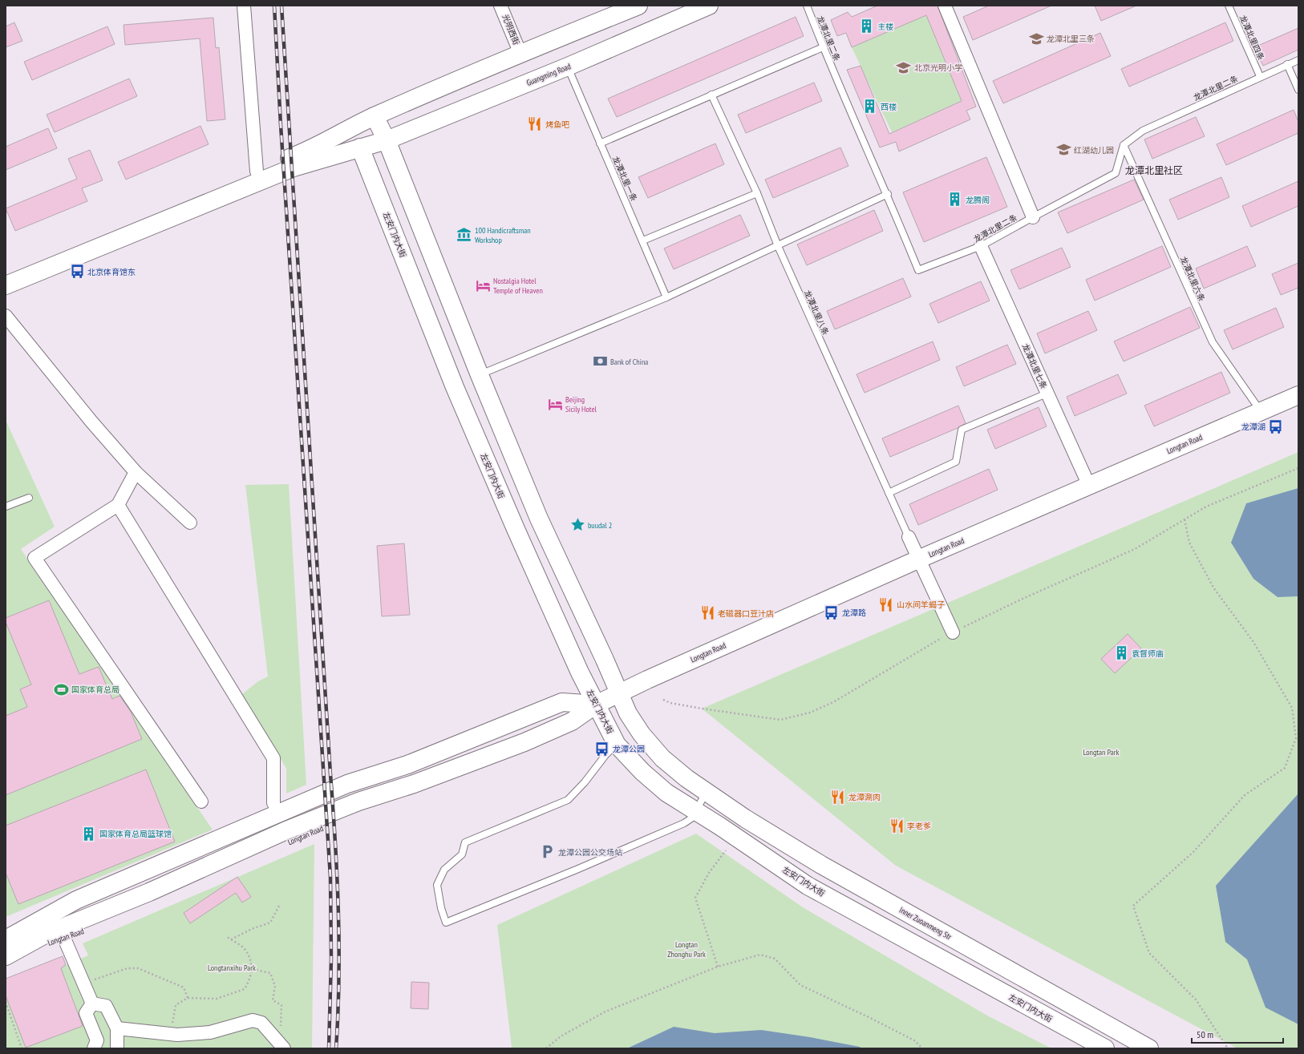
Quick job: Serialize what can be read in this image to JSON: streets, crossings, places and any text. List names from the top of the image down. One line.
{"streets":{"street":["光明西街","Guangming Road","左安门内大街","龙潭北里七条","Longtan Road","Inner Zuoanmeng Str"],"lane":["龙潭北里四条","龙潭北里二条","龙潭北里一条","龙潭北里六条","龙潭北里八条"]},"crossings":[["龙潭北里四条","龙潭北里二条"],["龙潭北里二条","龙潭北里六条"],["龙潭北里二条","龙潭北里七条"],["Guangming Road","龙潭北里一条"],["Guangming Road","左安门内大街"],["左安门内大街","Longtan Road"],["龙潭北里六条","Longtan Road"],["龙潭北里七条","Longtan Road"]],"districts":["龙潭北里社区"],"parks":["Longtan Park","Longtan Zhonghu Park","Longtanxihu Park"],"places":{"building":["主楼","西楼","龙腾阁","袁督师庙","国家体育总局篮球馆"],"school or university":["龙潭北里三条","北京光明小学","红湖幼儿园"],"restaurant":["烤鱼吧","山水间羊蝎子","老磁器口豆汁店","龙潭涮肉","李老爹"],"museum":["100 Handicraftsman Workshop"],"bus stop":["北京体育馆东","龙潭湖","龙潭路","龙潭公园"],"hotel":["Nostalgia Hotel Temple of Heaven","Beijing Sicily Hotel"],"bank":["Bank of China"],"place":["buudal 2"],"sports":["国家体育总局"],"parking":["龙潭公园公交场站"]},"scale_bar":"50 m"}
